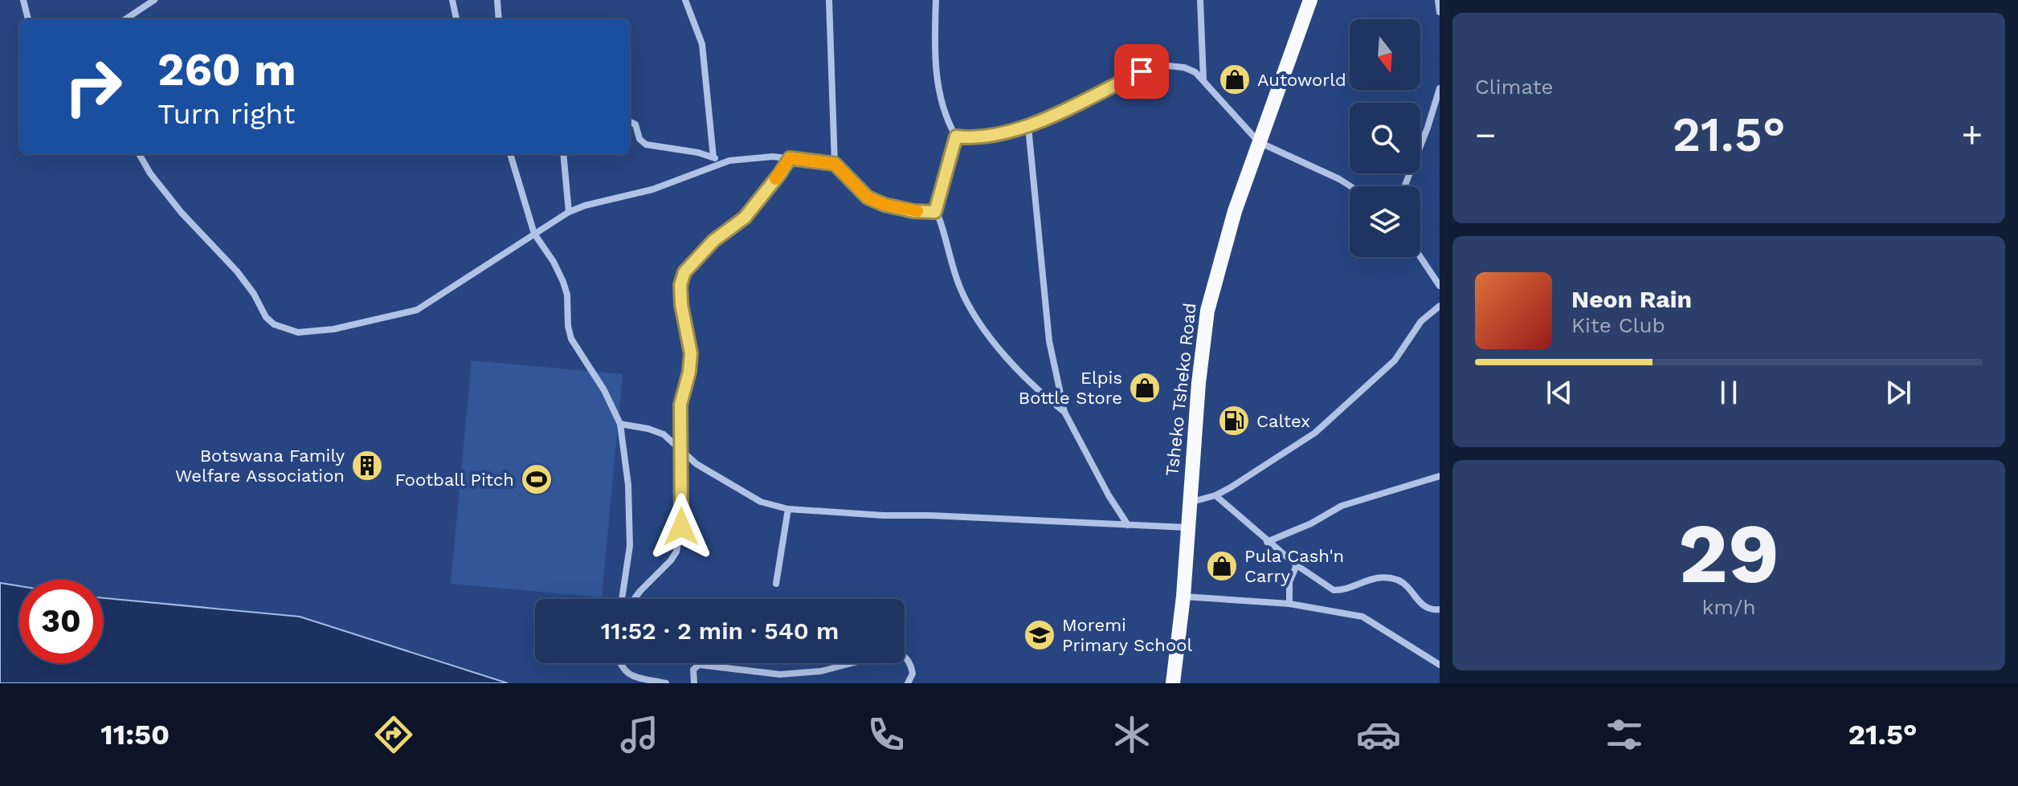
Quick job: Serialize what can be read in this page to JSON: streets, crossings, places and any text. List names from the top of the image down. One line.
{"streets":{"highway":["Tsheko Tsheko Road"]},"places":{"shop":["Autoworld","Elpis Bottle Store","Pula Cash'n Carry"],"fuel station":["Caltex"],"building":["Botswana Family Welfare Association"],"sports":["Football Pitch"],"school or university":["Moremi Primary School"]},"north":"bottom","page":{"tile":["Climate",["29","km/h"]],"turn":["260 m","Turn right"],"heat":["−","21.5°","+"],"song":["Neon Rain","Kite Club"],"limit":"30","trip":"11:52 · 2 min · 540 m","tabs":["11:50","21.5°"]}}
